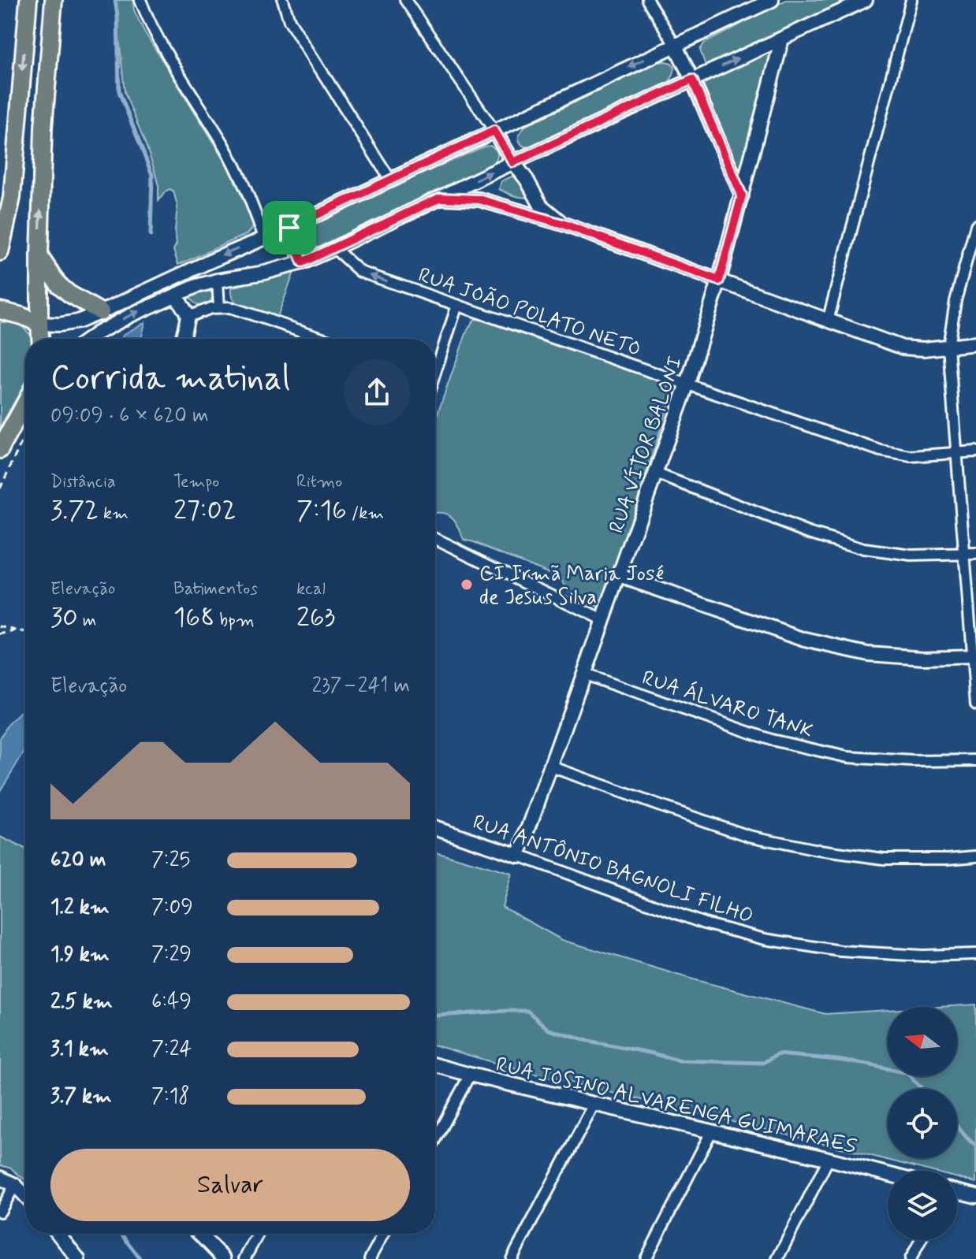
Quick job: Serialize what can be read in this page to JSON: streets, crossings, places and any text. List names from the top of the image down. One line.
{"streets":{"street":["RUA JOÃO POLATO NETO","RUA VÍTOR BALONI","RUA ÁLVARO TANK","RUA ANTÔNIO BAGNOLI FILHO","RUA JOSINO ALVARENGA GUIMARAES"]},"crossings":[["RUA JOÃO POLATO NETO","RUA VÍTOR BALONI"],["RUA VÍTOR BALONI","RUA ÁLVARO TANK"],["RUA VÍTOR BALONI","RUA ANTÔNIO BAGNOLI FILHO"]],"places":["CI Irmã Maria José de Jesus Silva"],"north":"left","page":{"heading":["Corrida matinal","09:09 · 6 × 620 m"],"stats":[["Distância","3.72 km"],["Tempo","27:02"],["Ritmo","7:16 /km"],["Elevação","30 m"],["Batimentos","168 bpm"],["kcal","263"]],"chart":["Elevação","237–241 m"],"list":[{"name":"620 m","note":"7:25"},{"name":"1.2 km","note":"7:09"},{"name":"1.9 km","note":"7:29"},{"name":"2.5 km","note":"6:49"},{"name":"3.1 km","note":"7:24"},{"name":"3.7 km","note":"7:18"}],"buttons":"Salvar"}}
